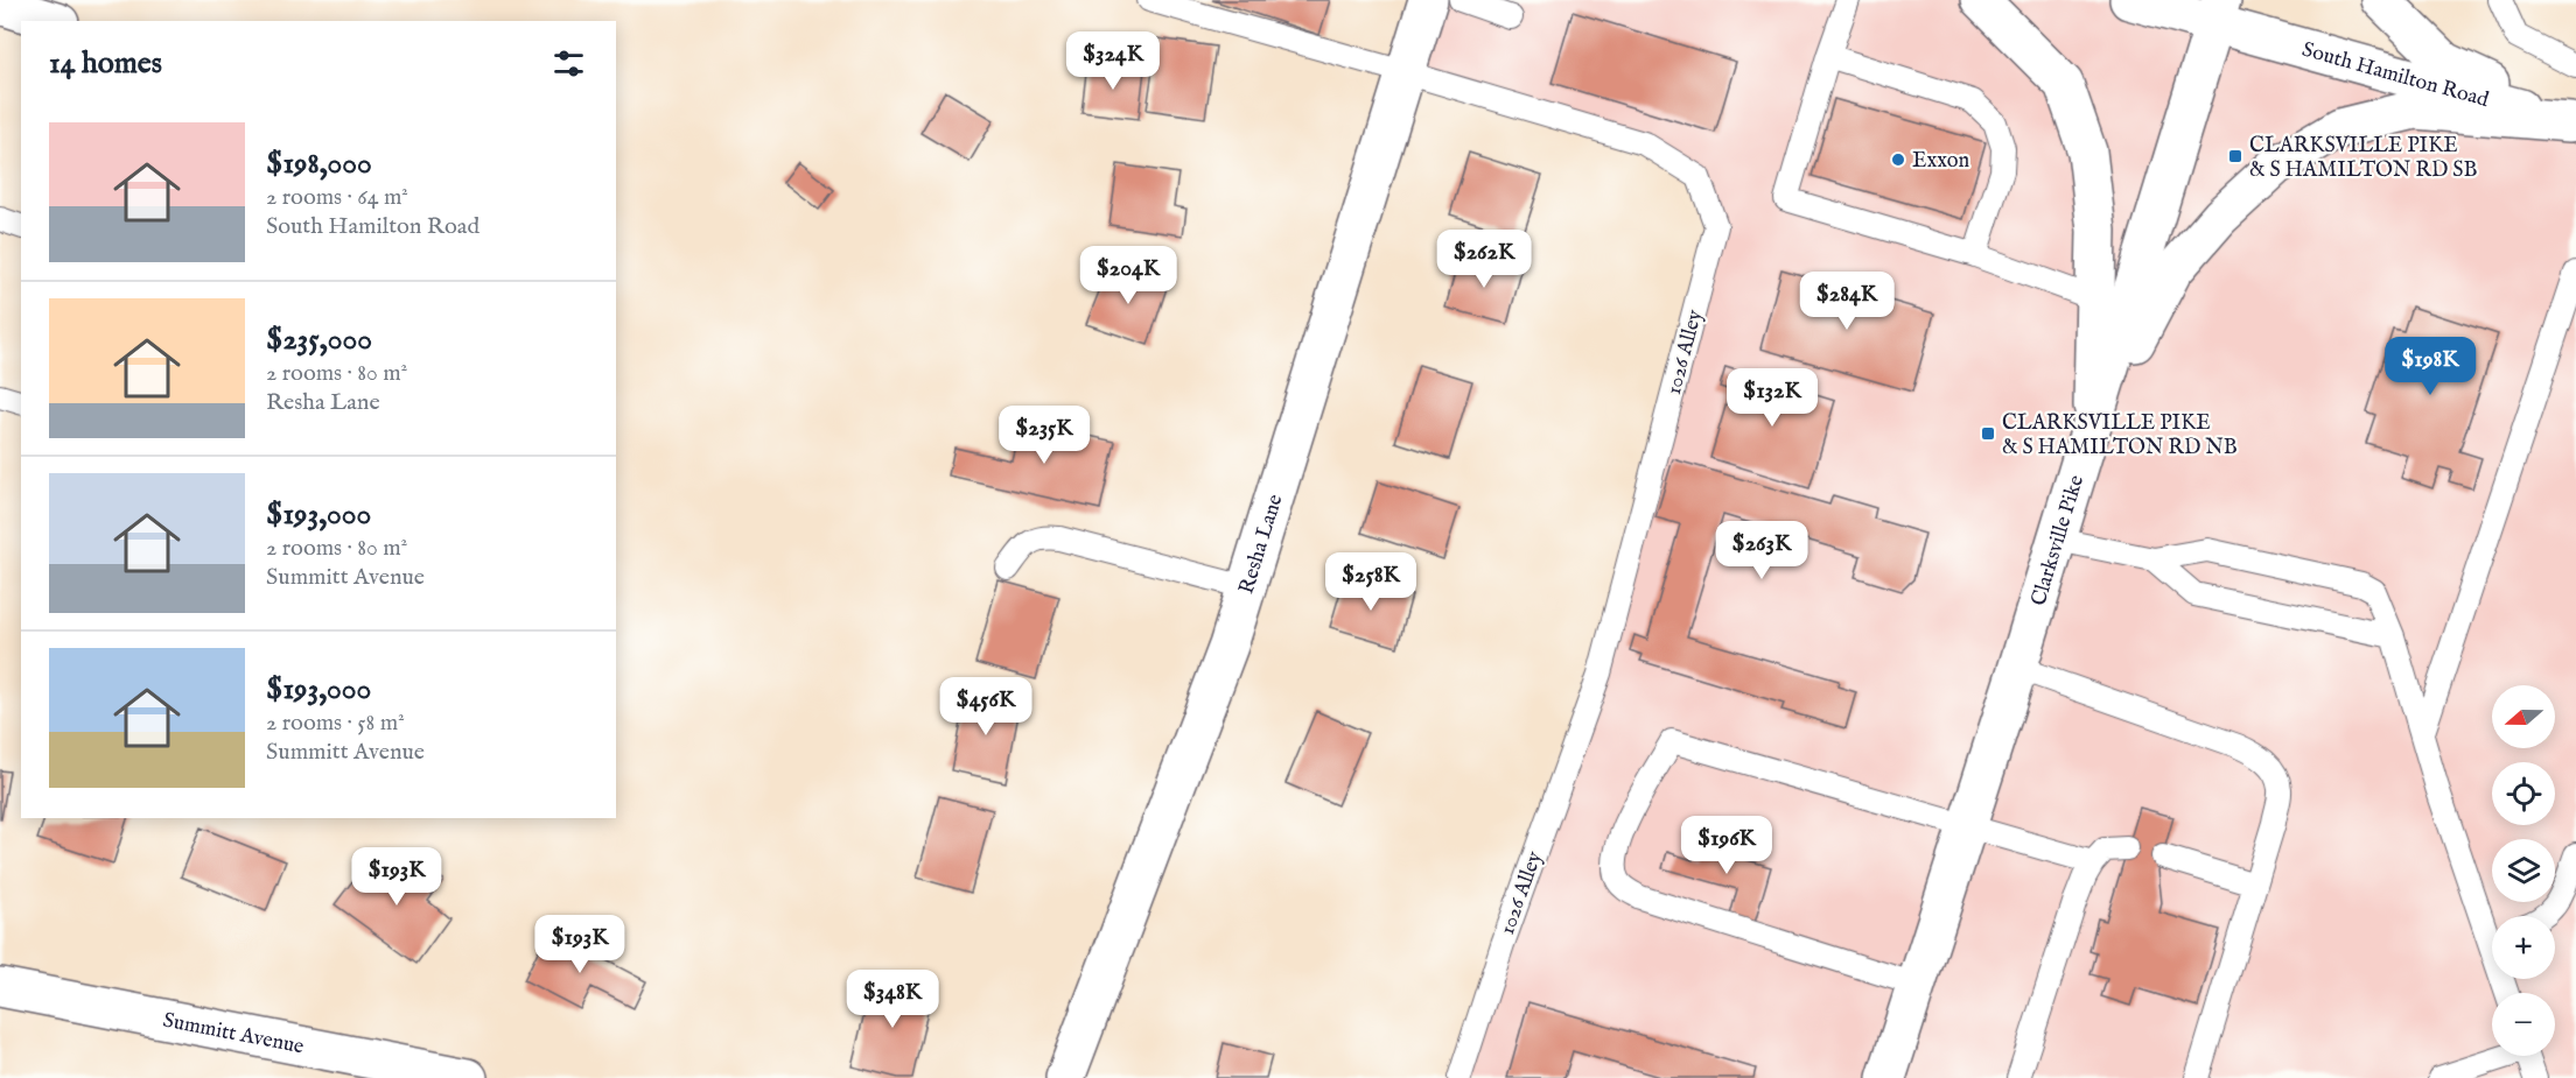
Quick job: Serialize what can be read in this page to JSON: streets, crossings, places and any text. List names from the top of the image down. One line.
{"streets":{"main road":["South Hamilton Road","Clarksville Pike","Resha Lane","Summitt Avenue"],"lane":["1026 Alley"]},"crossings":[["South Hamilton Road","Clarksville Pike"],["1026 Alley","Resha Lane"]],"places":{"transit":["CLARKSVILLE PIKE & S HAMILTON RD SB","CLARKSVILLE PIKE & S HAMILTON RD NB"],"other":["Exxon"]},"north":"left","page":{"heading":"14 homes","price":["$324K","$262K","$204K","$284K","$198K","$132K","$235K","$263K","$258K","$456K","$196K","$193K","$193K","$348K"],"list":[{"name":"$198,000","note":"2 rooms · 64 m² · South Hamilton Road"},{"name":"$235,000","note":"2 rooms · 80 m² · Resha Lane"},{"name":"$193,000","note":"2 rooms · 80 m² · Summitt Avenue"},{"name":"$193,000","note":"2 rooms · 58 m² · Summitt Avenue"}],"map_buttons":["+","−"]}}
